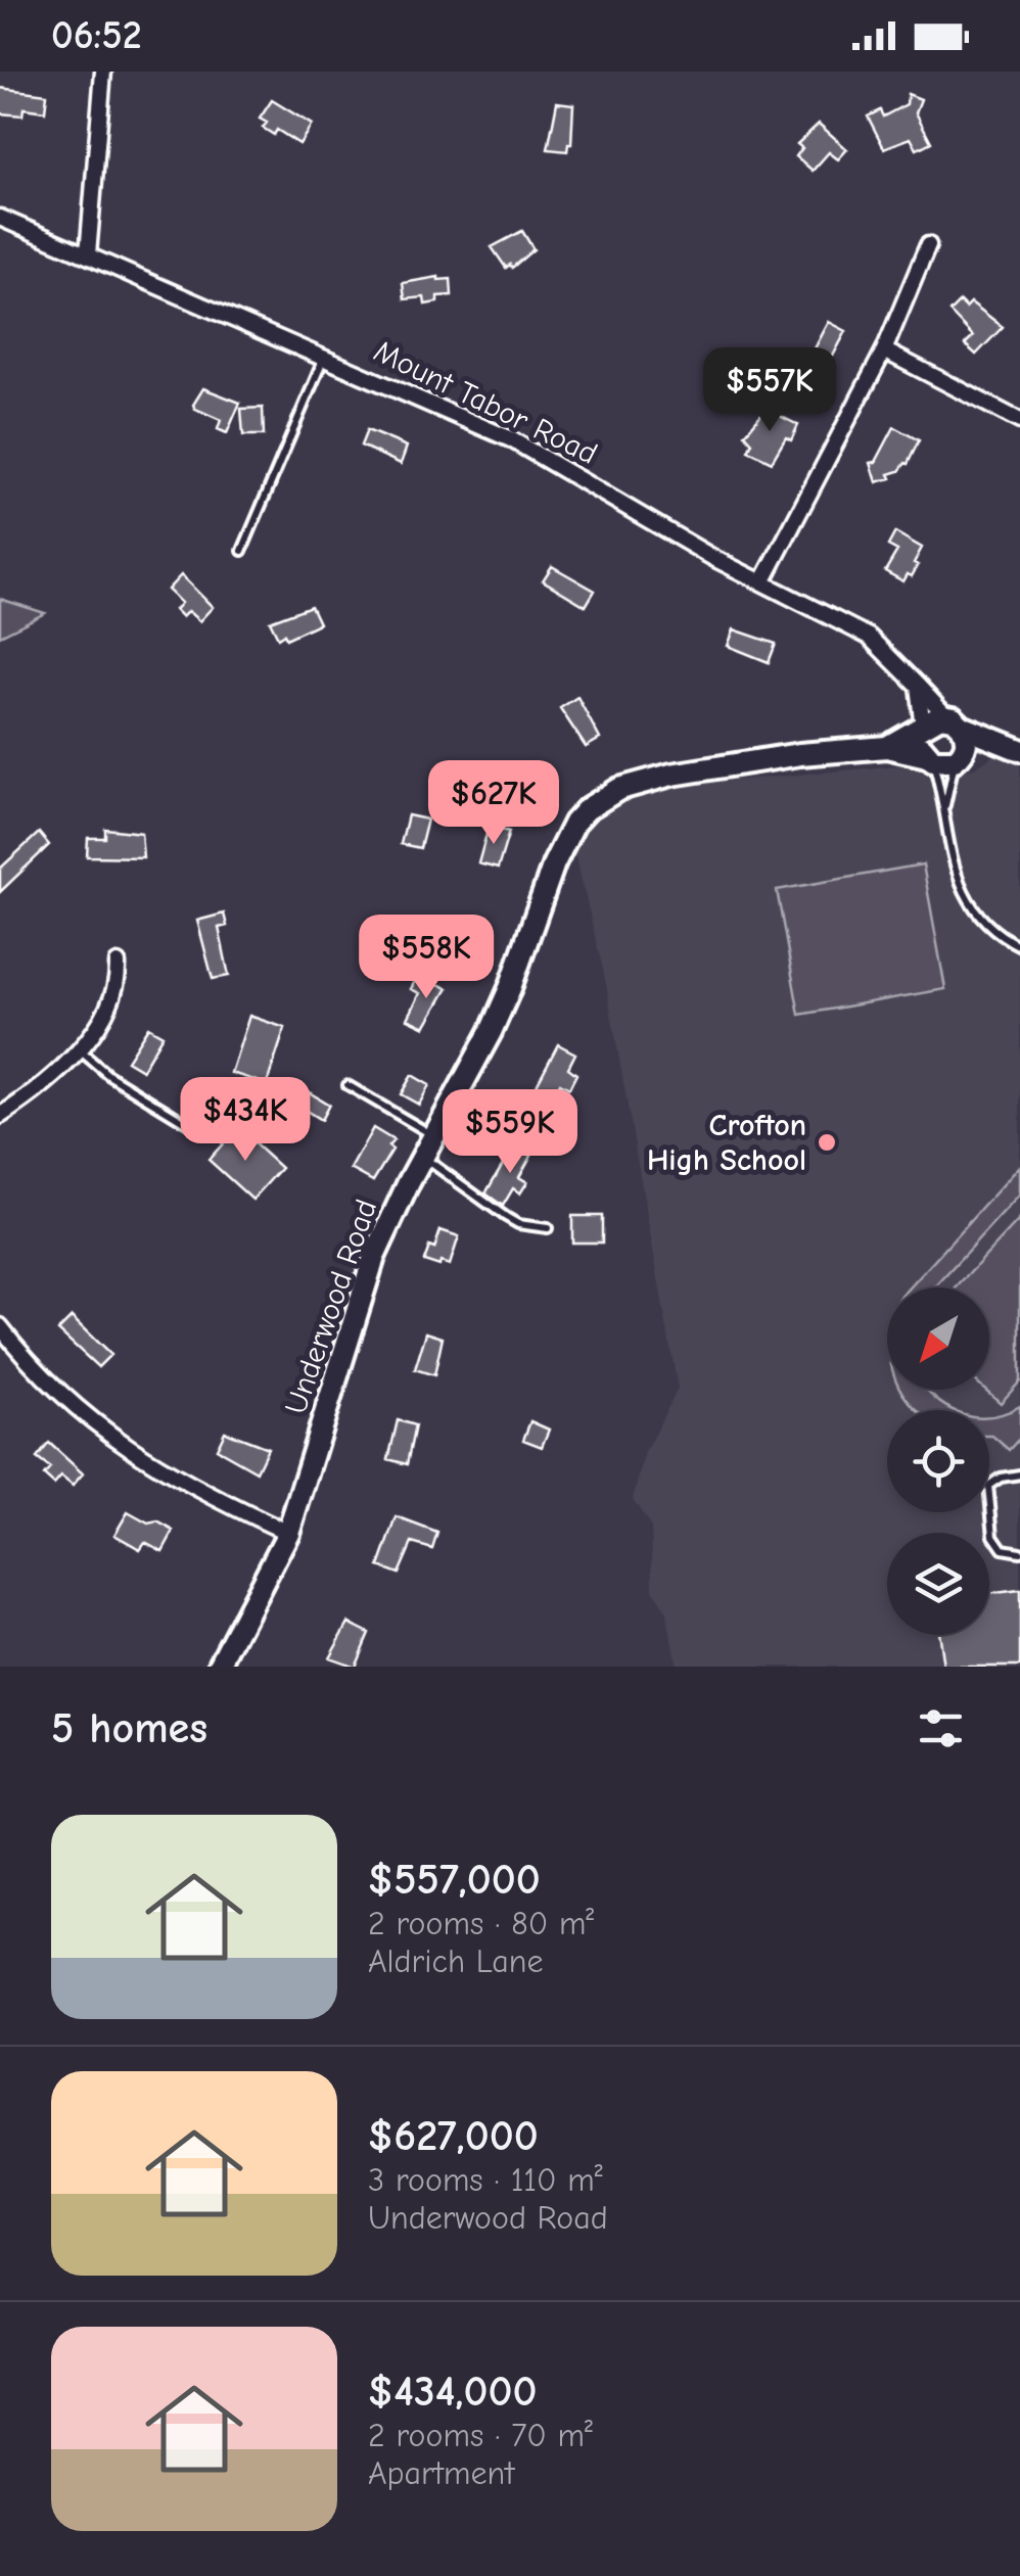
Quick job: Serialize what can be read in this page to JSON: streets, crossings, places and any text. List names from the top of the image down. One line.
{"streets":{"street":["Mount Tabor Road","Underwood Road"]},"crossings":[["Mount Tabor Road","Underwood Road"]],"places":["Crofton High School"],"north":"bottom left","page":{"status":"06:52","price":["$557K","$627K","$558K","$434K","$559K"],"heading":"5 homes","list":[{"name":"$557,000","note":"2 rooms · 80 m² · Aldrich Lane"},{"name":"$627,000","note":"3 rooms · 110 m² · Underwood Road"},{"name":"$434,000","note":"2 rooms · 70 m² · Apartment"}]}}
